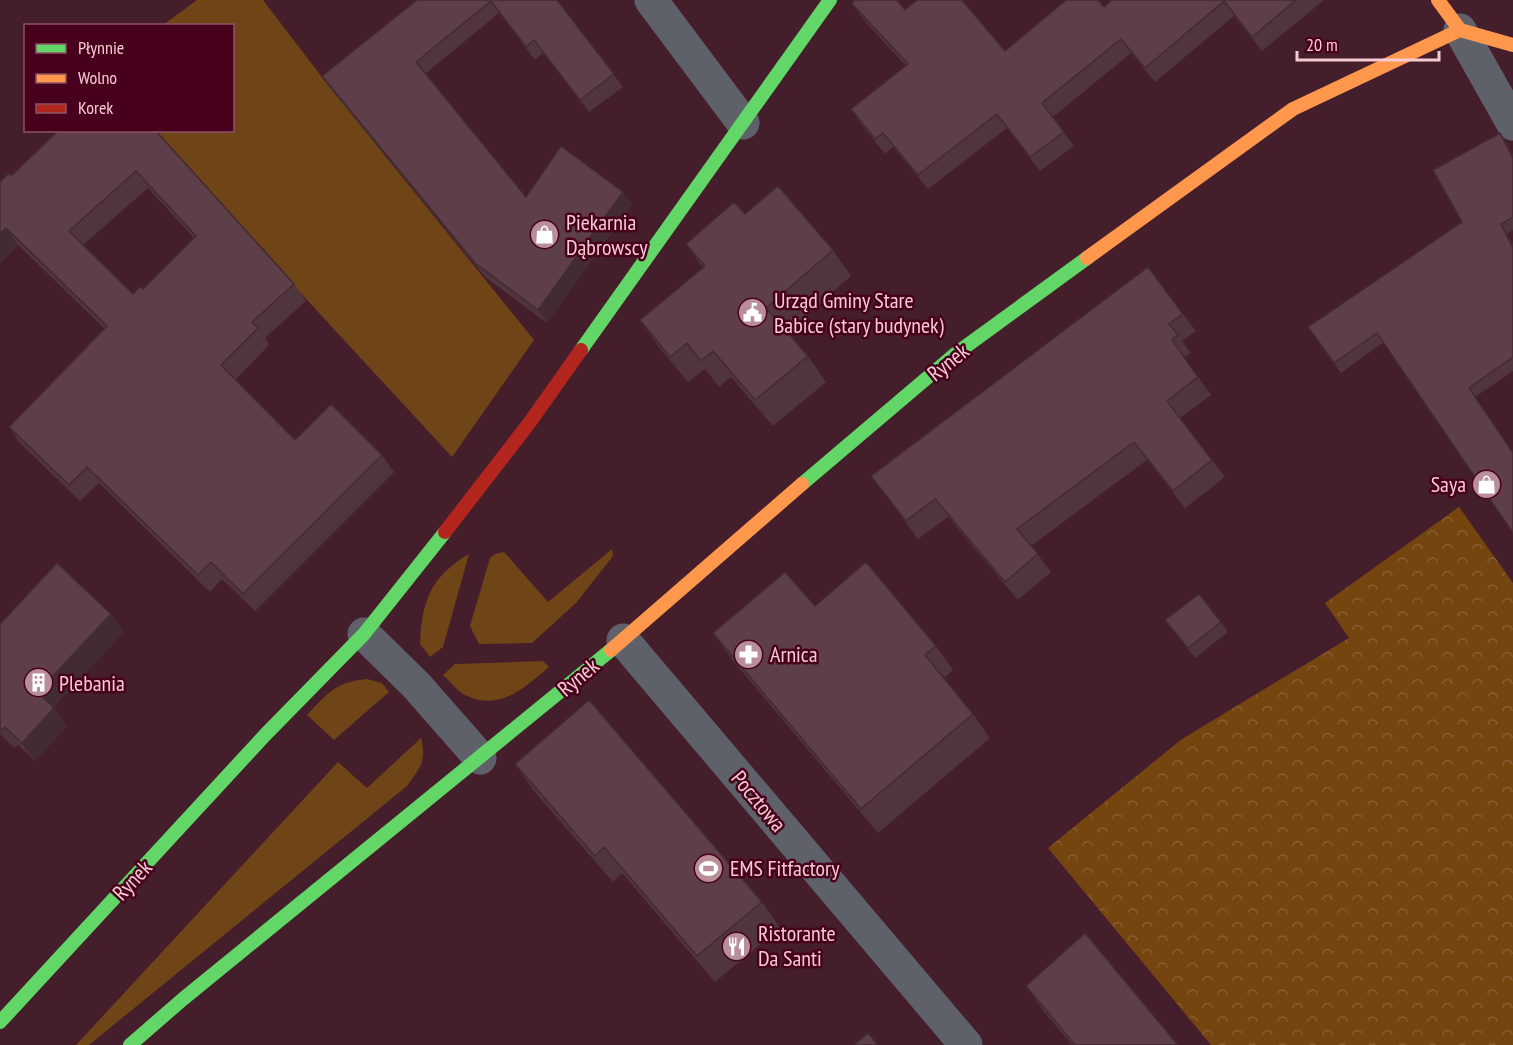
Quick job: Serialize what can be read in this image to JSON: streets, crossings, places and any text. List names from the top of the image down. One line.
{"streets":{"street":["Rynek","Pocztowa"]},"crossings":[["Rynek","Pocztowa"]],"places":{"shop":["Piekarnia Dąbrowscy","Saya"],"public building":["Urząd Gminy Stare Babice (stary budynek)"],"pharmacy":["Arnica"],"building":["Plebania"],"sports":["EMS Fitfactory"],"restaurant":["Ristorante Da Santi"]},"legend":["Płynnie","Wolno","Korek"],"scale_bar":"20 m"}
